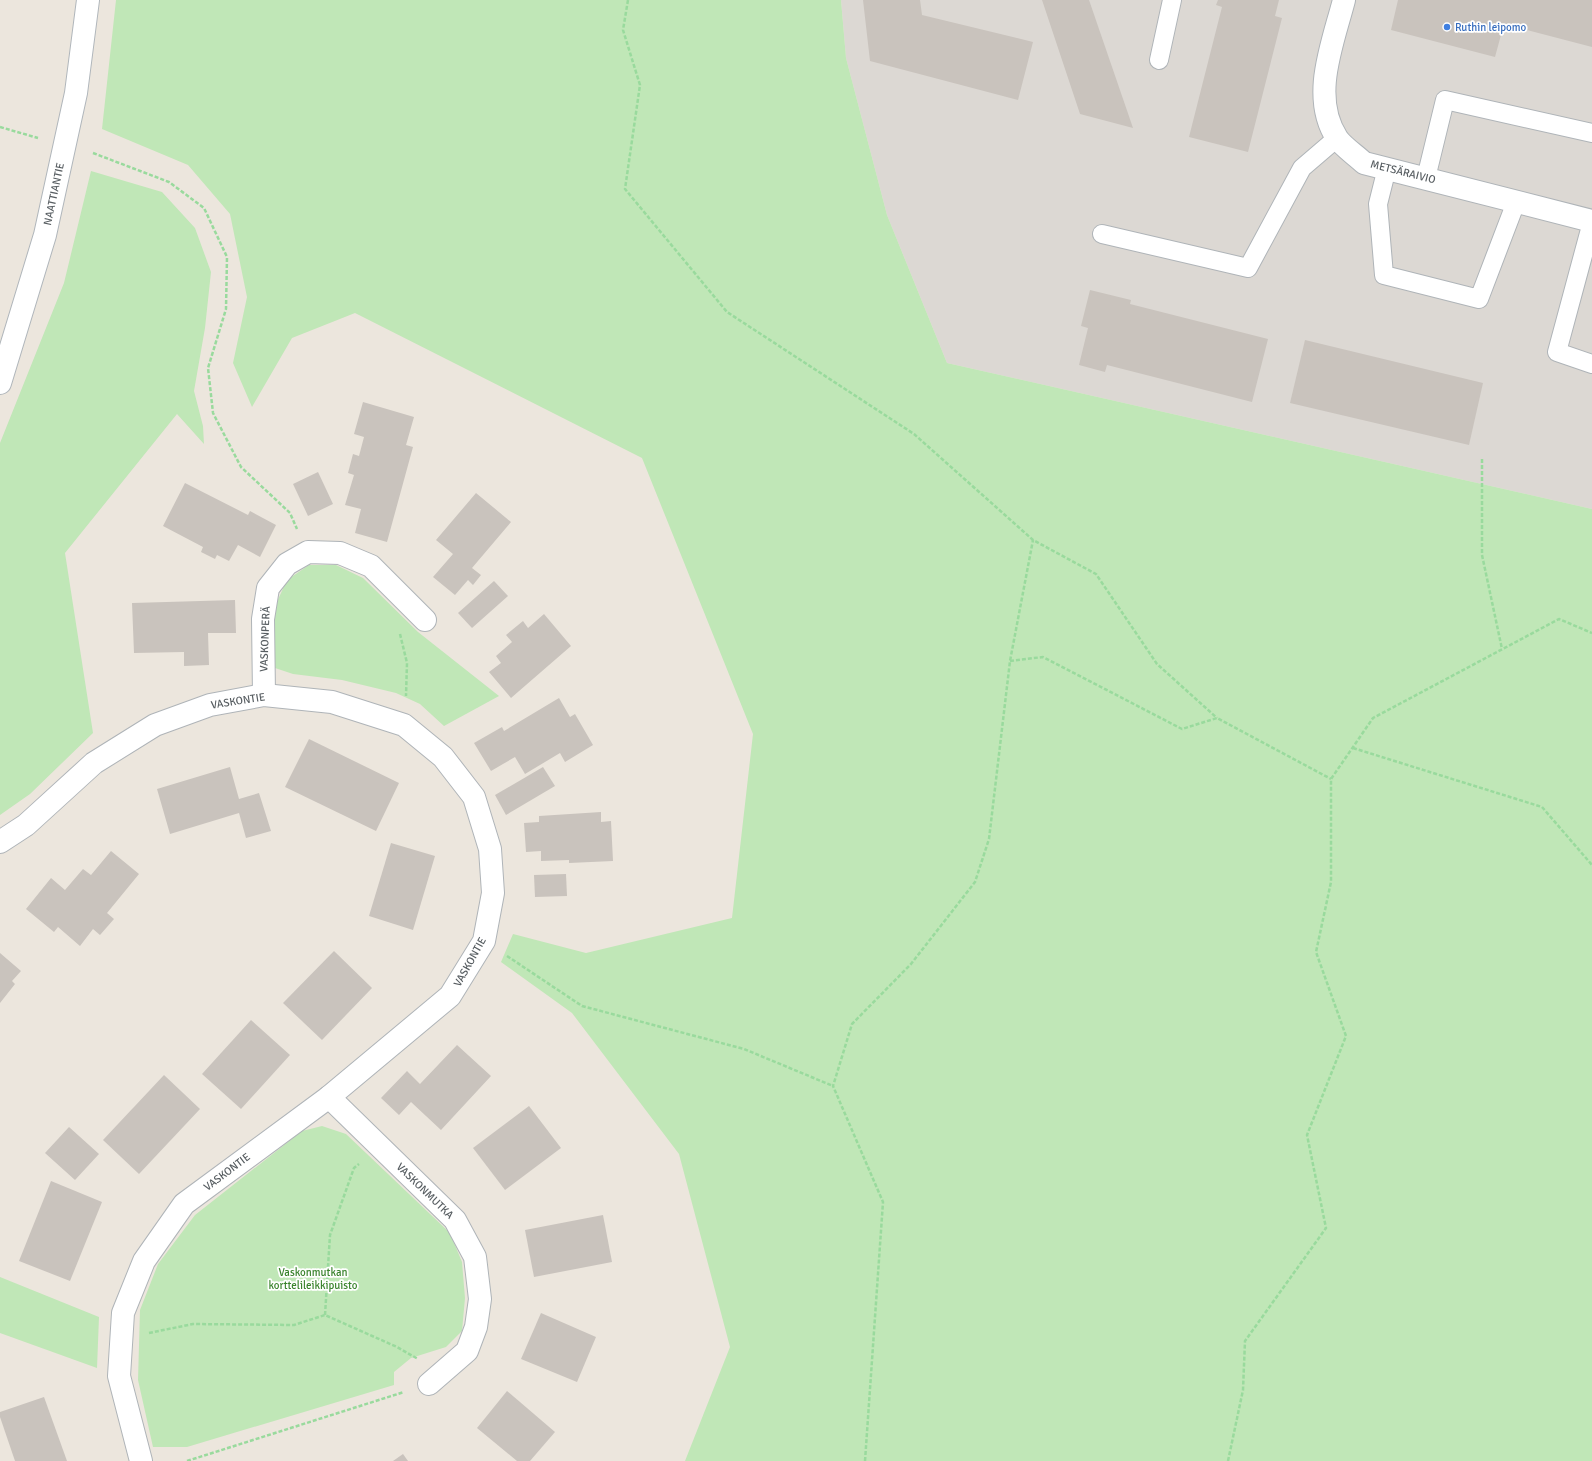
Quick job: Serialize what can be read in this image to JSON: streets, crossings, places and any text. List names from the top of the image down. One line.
{"streets":{"street":["METSÄRAIVIO","NAATTIANTIE","VASKONPERÄ","VASKONTIE","VASKONMUTKA"]},"crossings":[["VASKONPERÄ","VASKONTIE"],["VASKONTIE","VASKONMUTKA"]],"parks":["Vaskonmutkan korttelileikkipuisto"],"places":["Ruthin leipomo"]}
